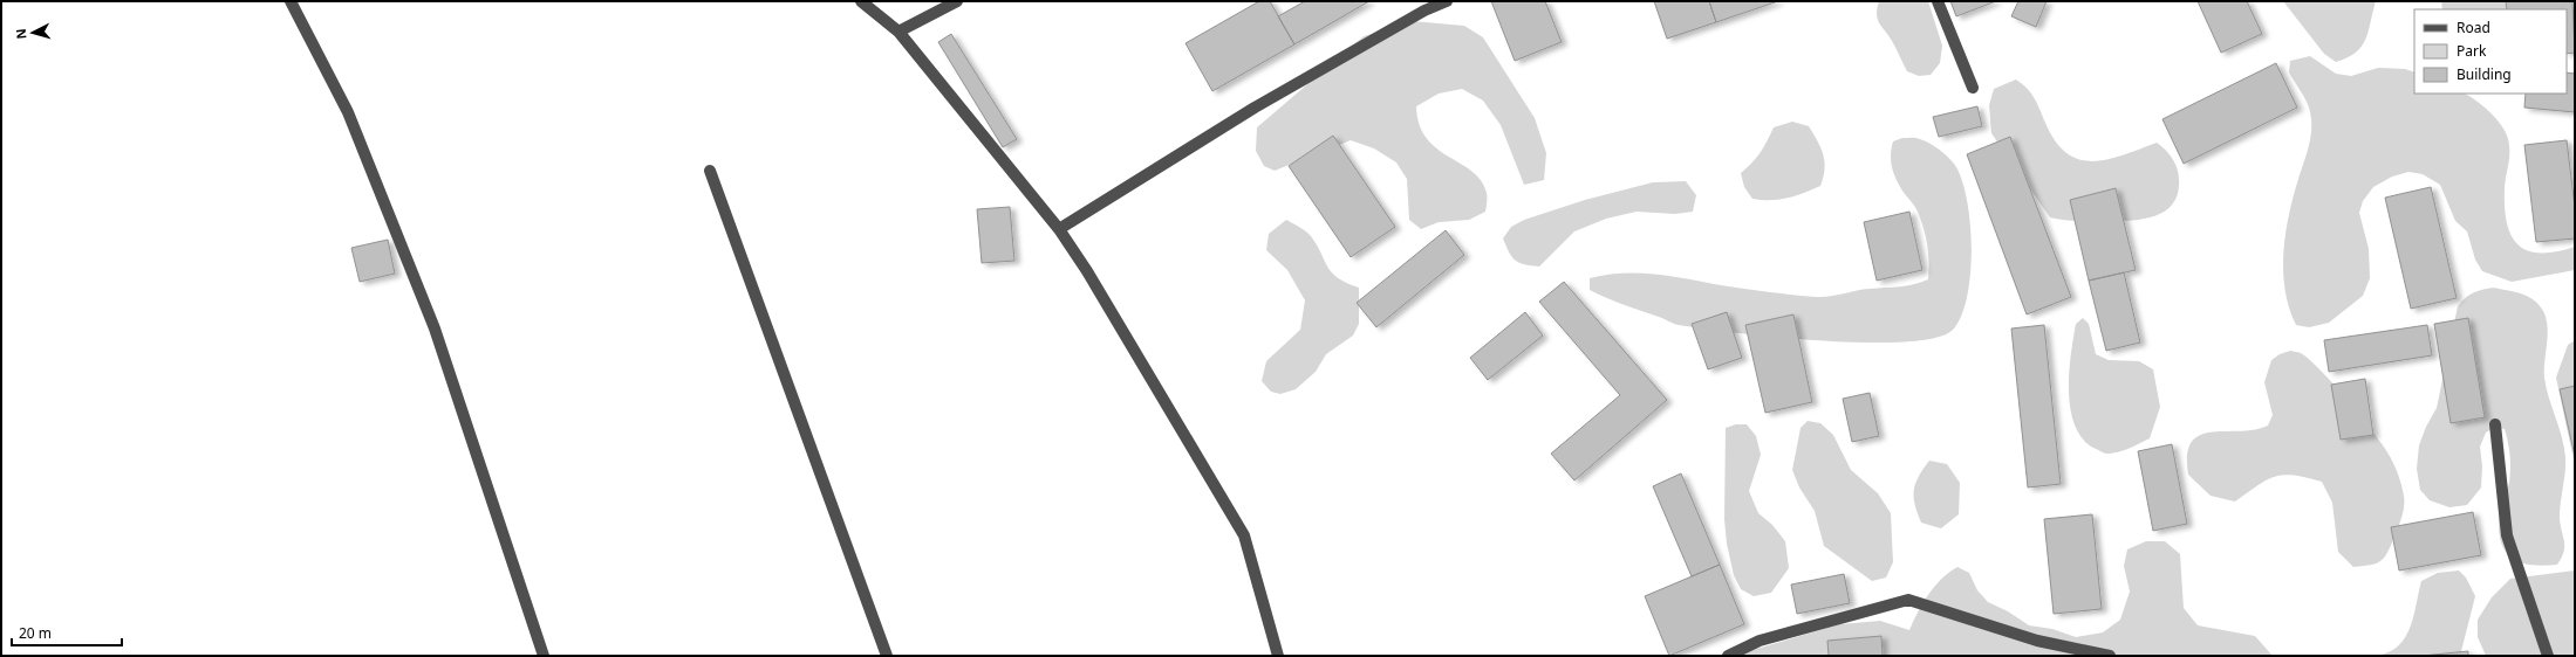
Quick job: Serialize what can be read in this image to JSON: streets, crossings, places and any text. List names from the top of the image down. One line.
{"legend":["Road","Park","Building"],"scale_bar":"20 m","north":"left"}
